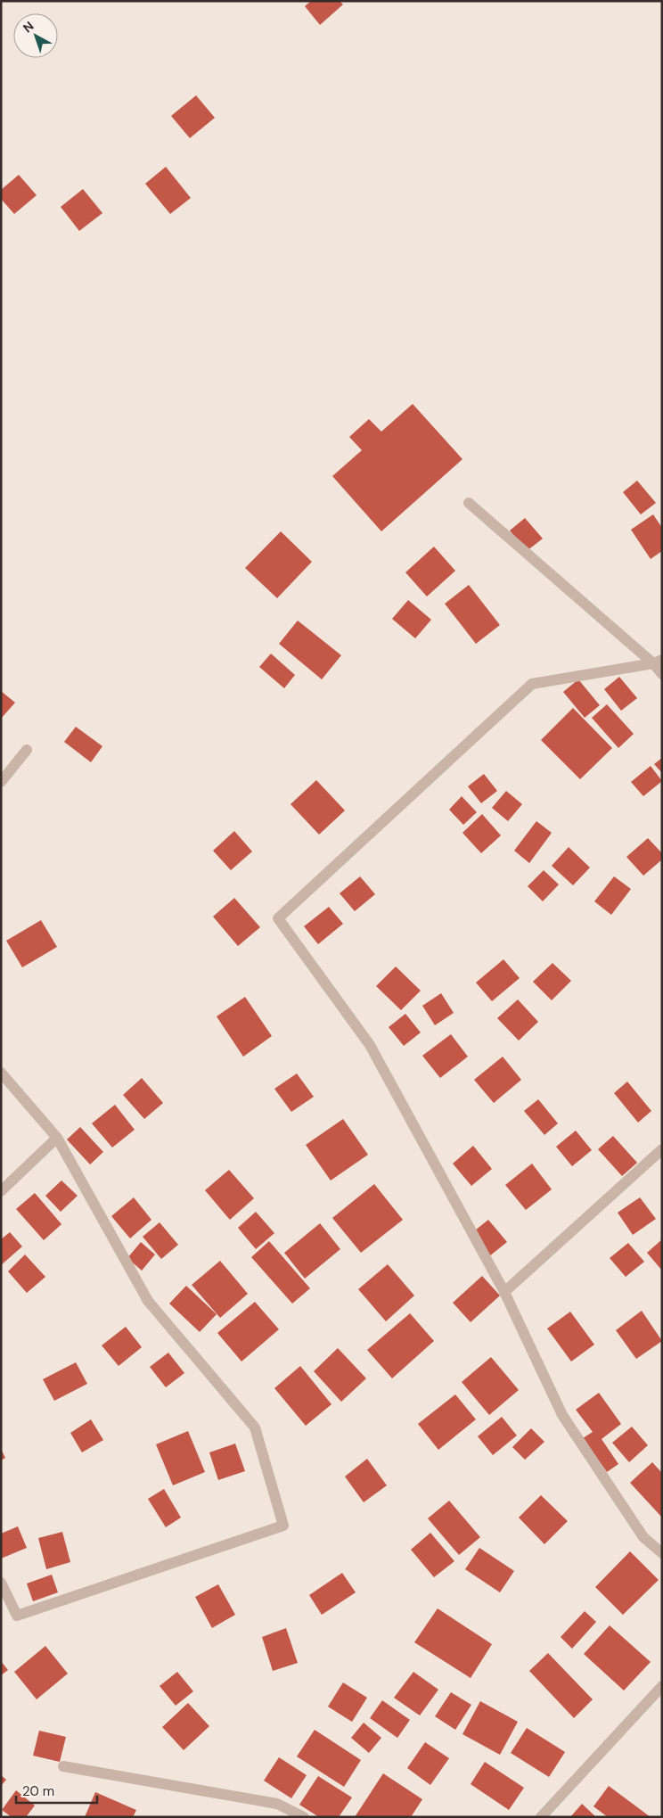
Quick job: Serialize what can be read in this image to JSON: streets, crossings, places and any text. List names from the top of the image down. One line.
{"scale_bar":"20 m","north":"top left"}
